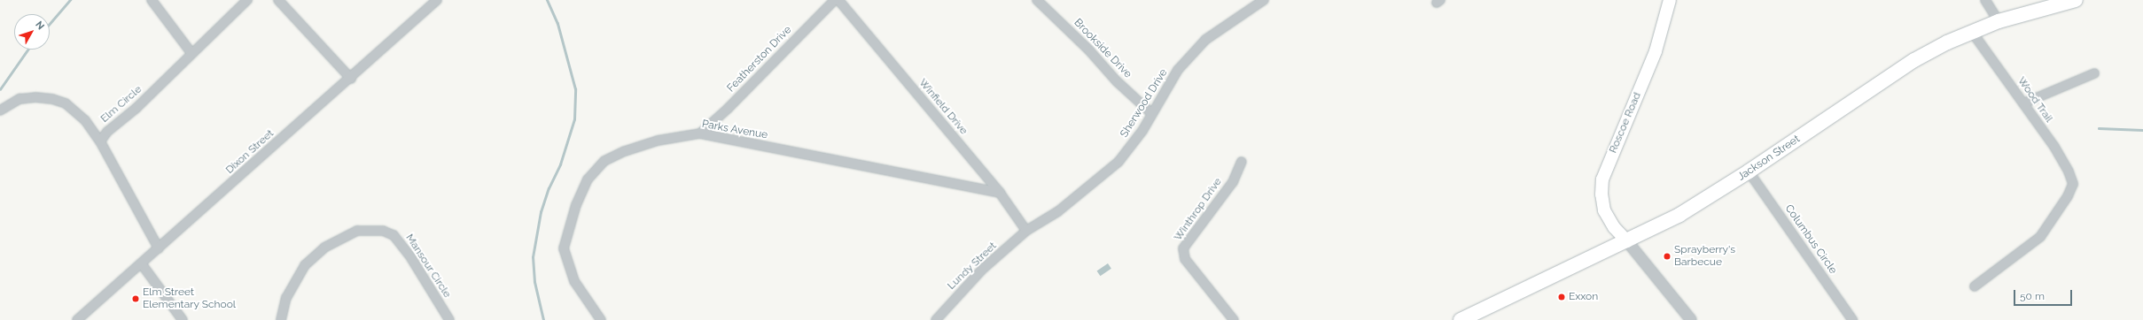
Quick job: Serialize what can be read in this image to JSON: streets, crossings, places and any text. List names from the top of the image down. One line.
{"streets":{"main road":["Roscoe Road","Jackson Street"],"street":["Brookside Drive","Featherston Drive","Wood Trail","Sherwood Drive","Elm Circle","Winfield Drive","Parks Avenue","Dixon Street","Winthrop Drive","Columbus Circle","Mansour Circle","Lundy Street"]},"crossings":[["Brookside Drive","Sherwood Drive"],["Featherston Drive","Parks Avenue"],["Wood Trail","Jackson Street"],["Sherwood Drive","Winfield Drive"],["Sherwood Drive","Lundy Street"],["Winfield Drive","Parks Avenue"],["Winfield Drive","Lundy Street"],["Roscoe Road","Jackson Street"],["Jackson Street","Columbus Circle"]],"places":["Sprayberry's Barbecue","Exxon","Elm Street Elementary School"],"scale_bar":"50 m","north":"top right"}
